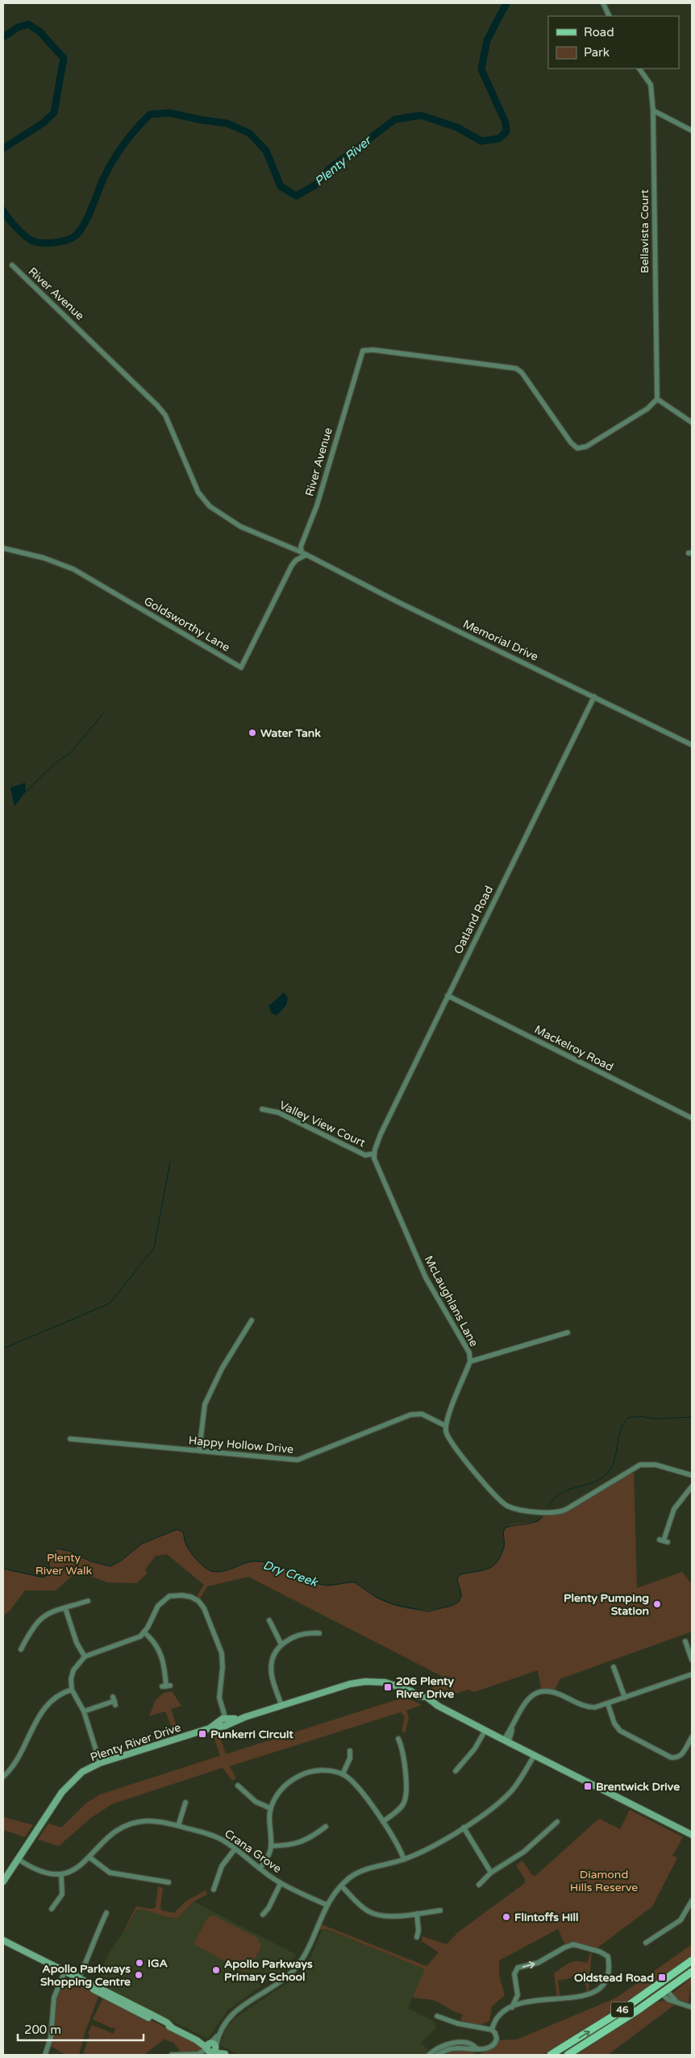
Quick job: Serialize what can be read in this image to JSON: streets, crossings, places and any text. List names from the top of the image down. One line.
{"streets":{"main road":["46"],"street":["Bellavista Court","River Avenue","Goldsworthy Lane","Memorial Drive","Oatland Road","Mackelroy Road","Valley View Court","McLaughlans Lane","Happy Hollow Drive","Plenty River Drive","Crana Grove"]},"crossings":[["Bellavista Court","River Avenue"],["River Avenue","Goldsworthy Lane"],["River Avenue","Memorial Drive"],["Goldsworthy Lane","Memorial Drive"],["Memorial Drive","Oatland Road"],["Oatland Road","Mackelroy Road"],["Oatland Road","Valley View Court"],["Oatland Road","McLaughlans Lane"],["Valley View Court","McLaughlans Lane"],["McLaughlans Lane","Happy Hollow Drive"]],"water":["Plenty River","Dry Creek"],"parks":["Plenty River Walk","Diamond Hills Reserve"],"places":{"other":["Water Tank","Plenty Pumping Station","Flintoffs Hill","IGA","Apollo Parkways Primary School","Apollo Parkways Shopping Centre"],"transit":["206 Plenty River Drive","Punkerri Circuit","Brentwick Drive","Oldstead Road"]},"legend":["Road","Park"],"scale_bar":"200 m"}
